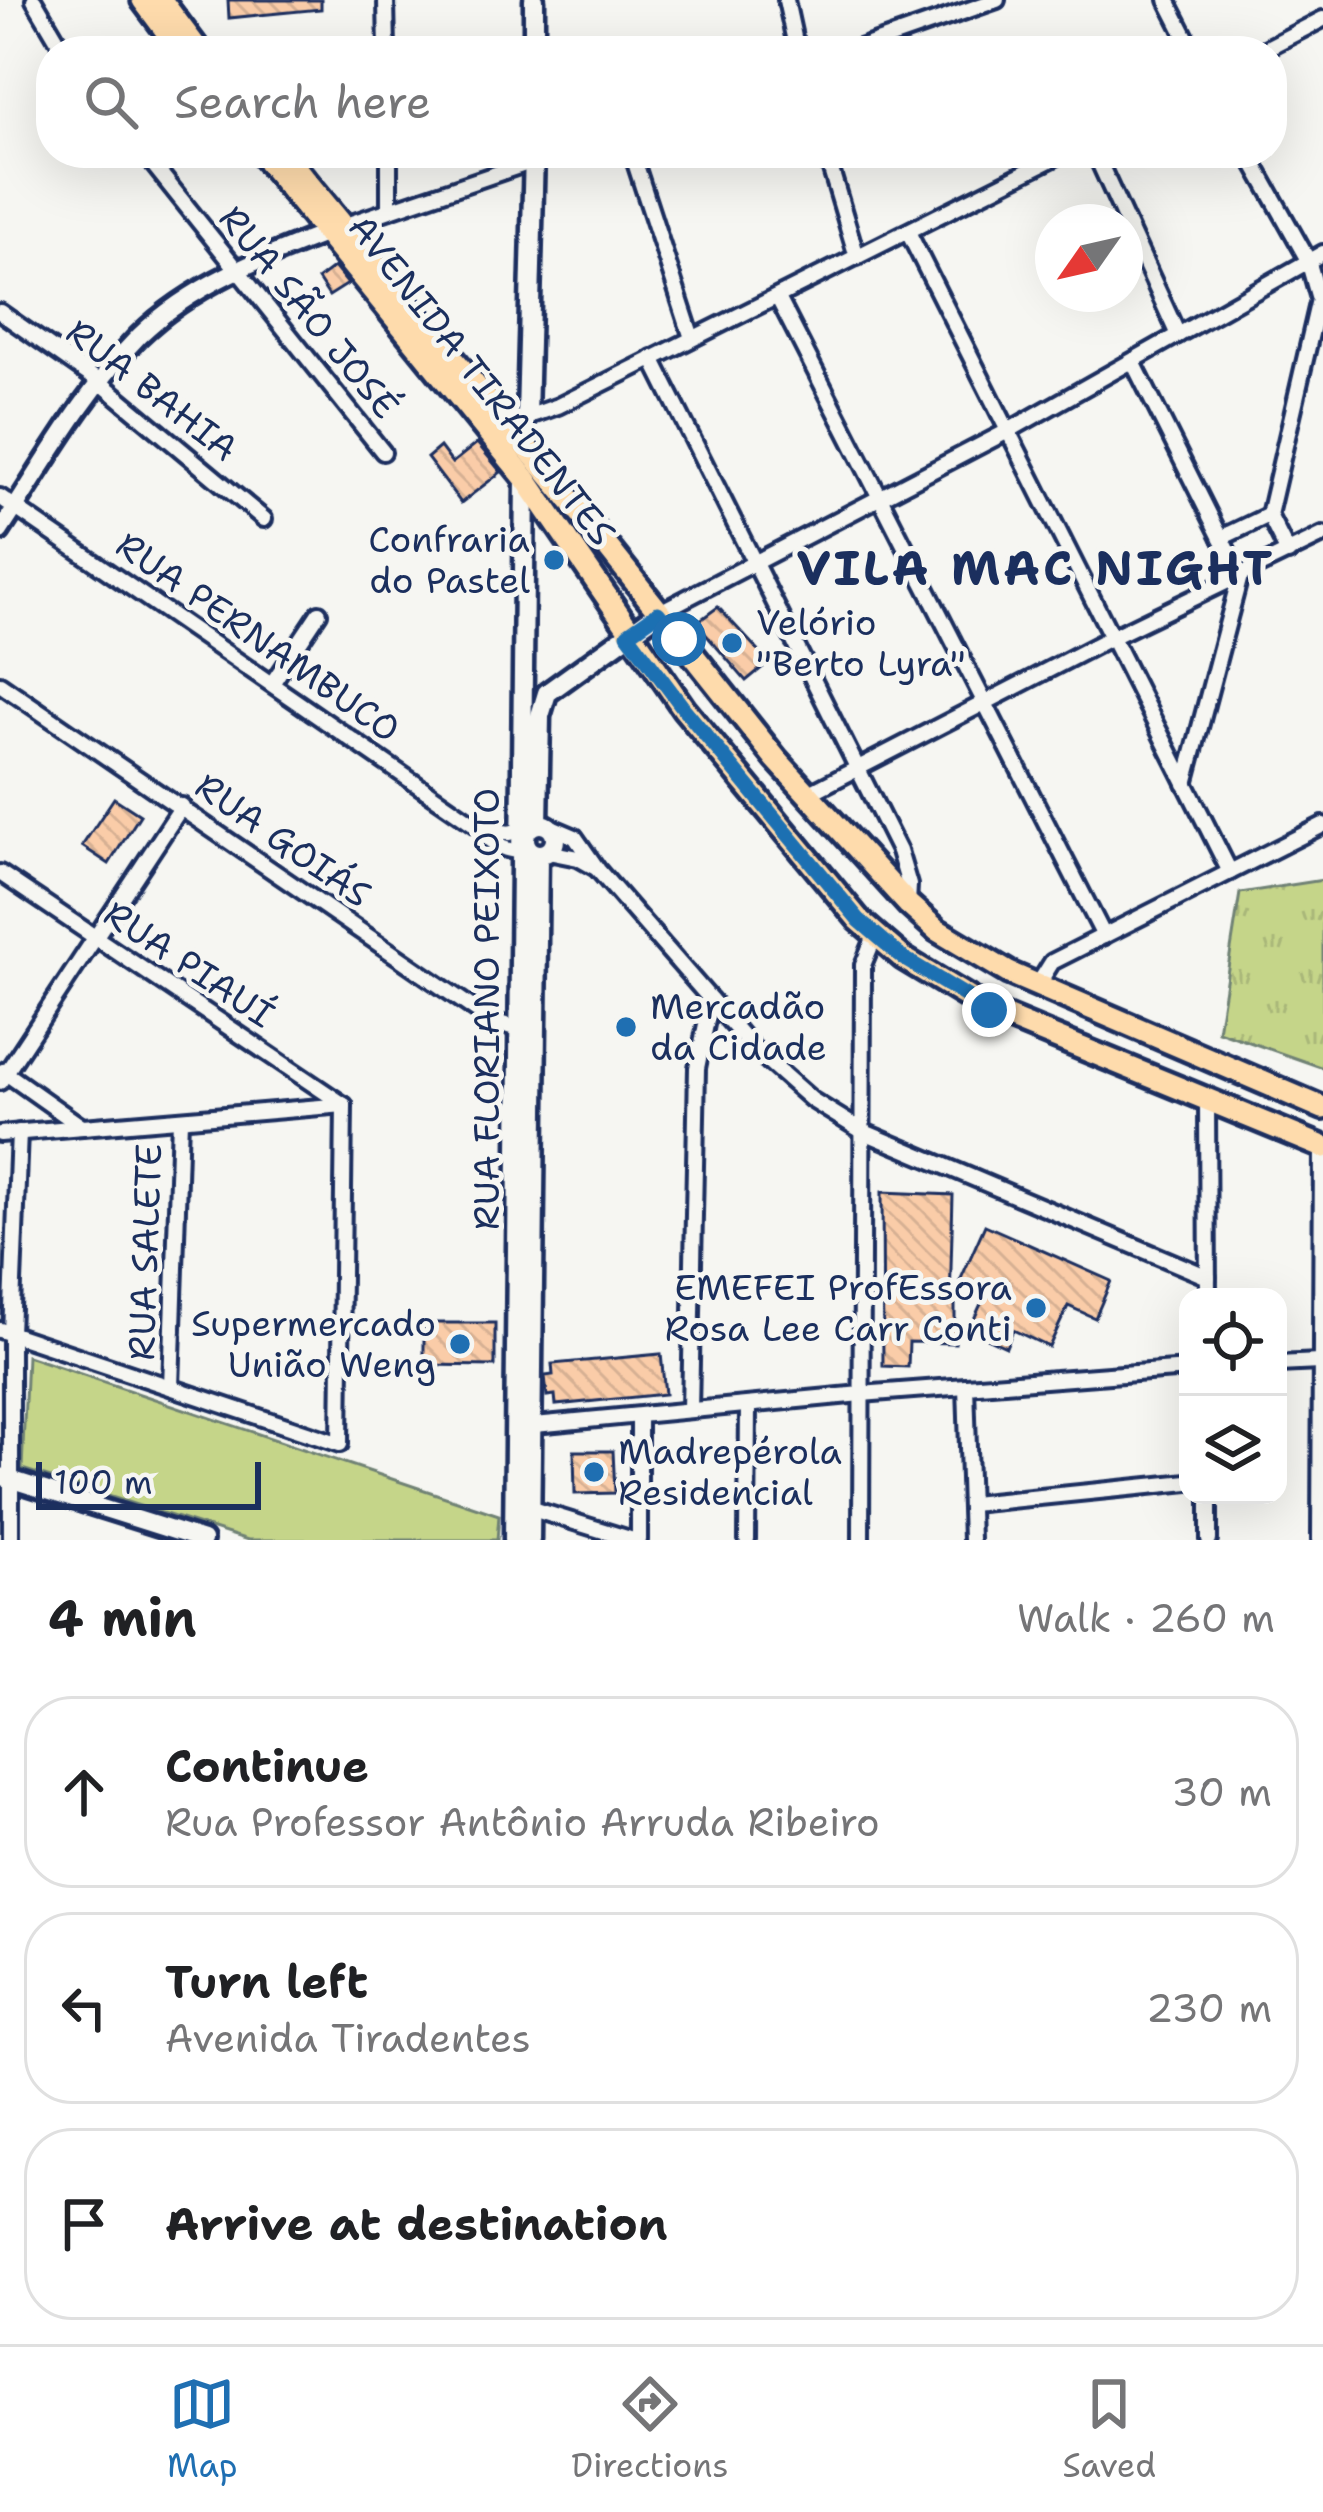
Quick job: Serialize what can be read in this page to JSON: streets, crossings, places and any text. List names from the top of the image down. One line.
{"streets":{"main road":["AVENIDA TIRADENTES","RUA FLORIANO PEIXOTO"],"street":["RUA SÃO JOSÉ","RUA BAHIA","RUA PERNAMBUCO","RUA GOIÁS","RUA PIAUÍ","RUA SALETE"]},"crossings":[["AVENIDA TIRADENTES","RUA FLORIANO PEIXOTO"],["RUA PERNAMBUCO","RUA FLORIANO PEIXOTO"],["RUA GOIÁS","RUA FLORIANO PEIXOTO"]],"districts":["VILA MAC NIGHT"],"places":["Confraria do Pastel","Velório \"Berto Lyra\"","Mercadão da Cidade","EMEFEI ProfEssora Rosa Lee Carr Conti","Supermercado União Weng","Madrepérola Residencial"],"scale_bar":"100 m","north":"bottom left","page":{"search":"Search here","scale":"100 m","heading":["4 min","Walk · 260 m"],"list":[["Continue","Rua Professor Antônio Arruda Ribeiro","30 m"],["Turn left","Avenida Tiradentes","230 m"],"Arrive at destination"],"nav":["Map","Directions","Saved"]}}
